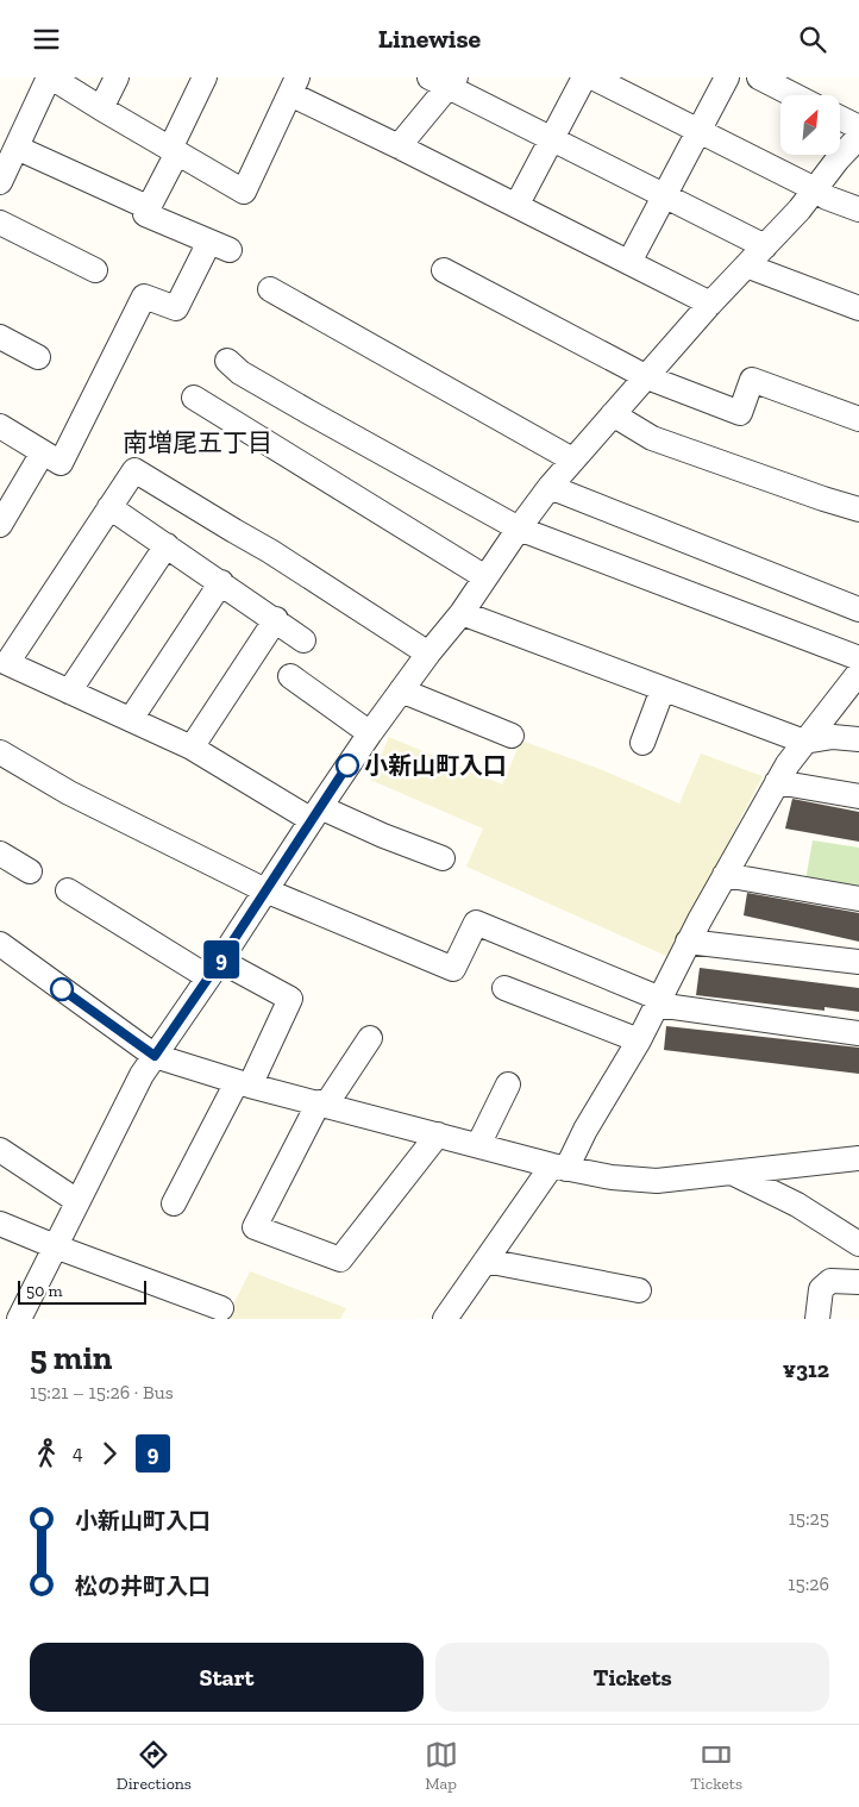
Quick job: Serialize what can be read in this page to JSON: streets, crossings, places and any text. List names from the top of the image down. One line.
{"districts":["南増尾五丁目"],"places":["小新山町入口"],"lines":["bus line 9"],"scale_bar":"50 m","north":"top right","page":{"header":"Linewise","on_map":"9","scale":"50 m","heading":["5 min","15:21 – 15:26 · Bus","¥312"],"legs":["4","9"],"list":[{"name":"小新山町入口","value":"15:25"},{"name":"松の井町入口","value":"15:26"}],"buttons":["Start","Tickets"],"tabs":["Directions","Map","Tickets"]}}
